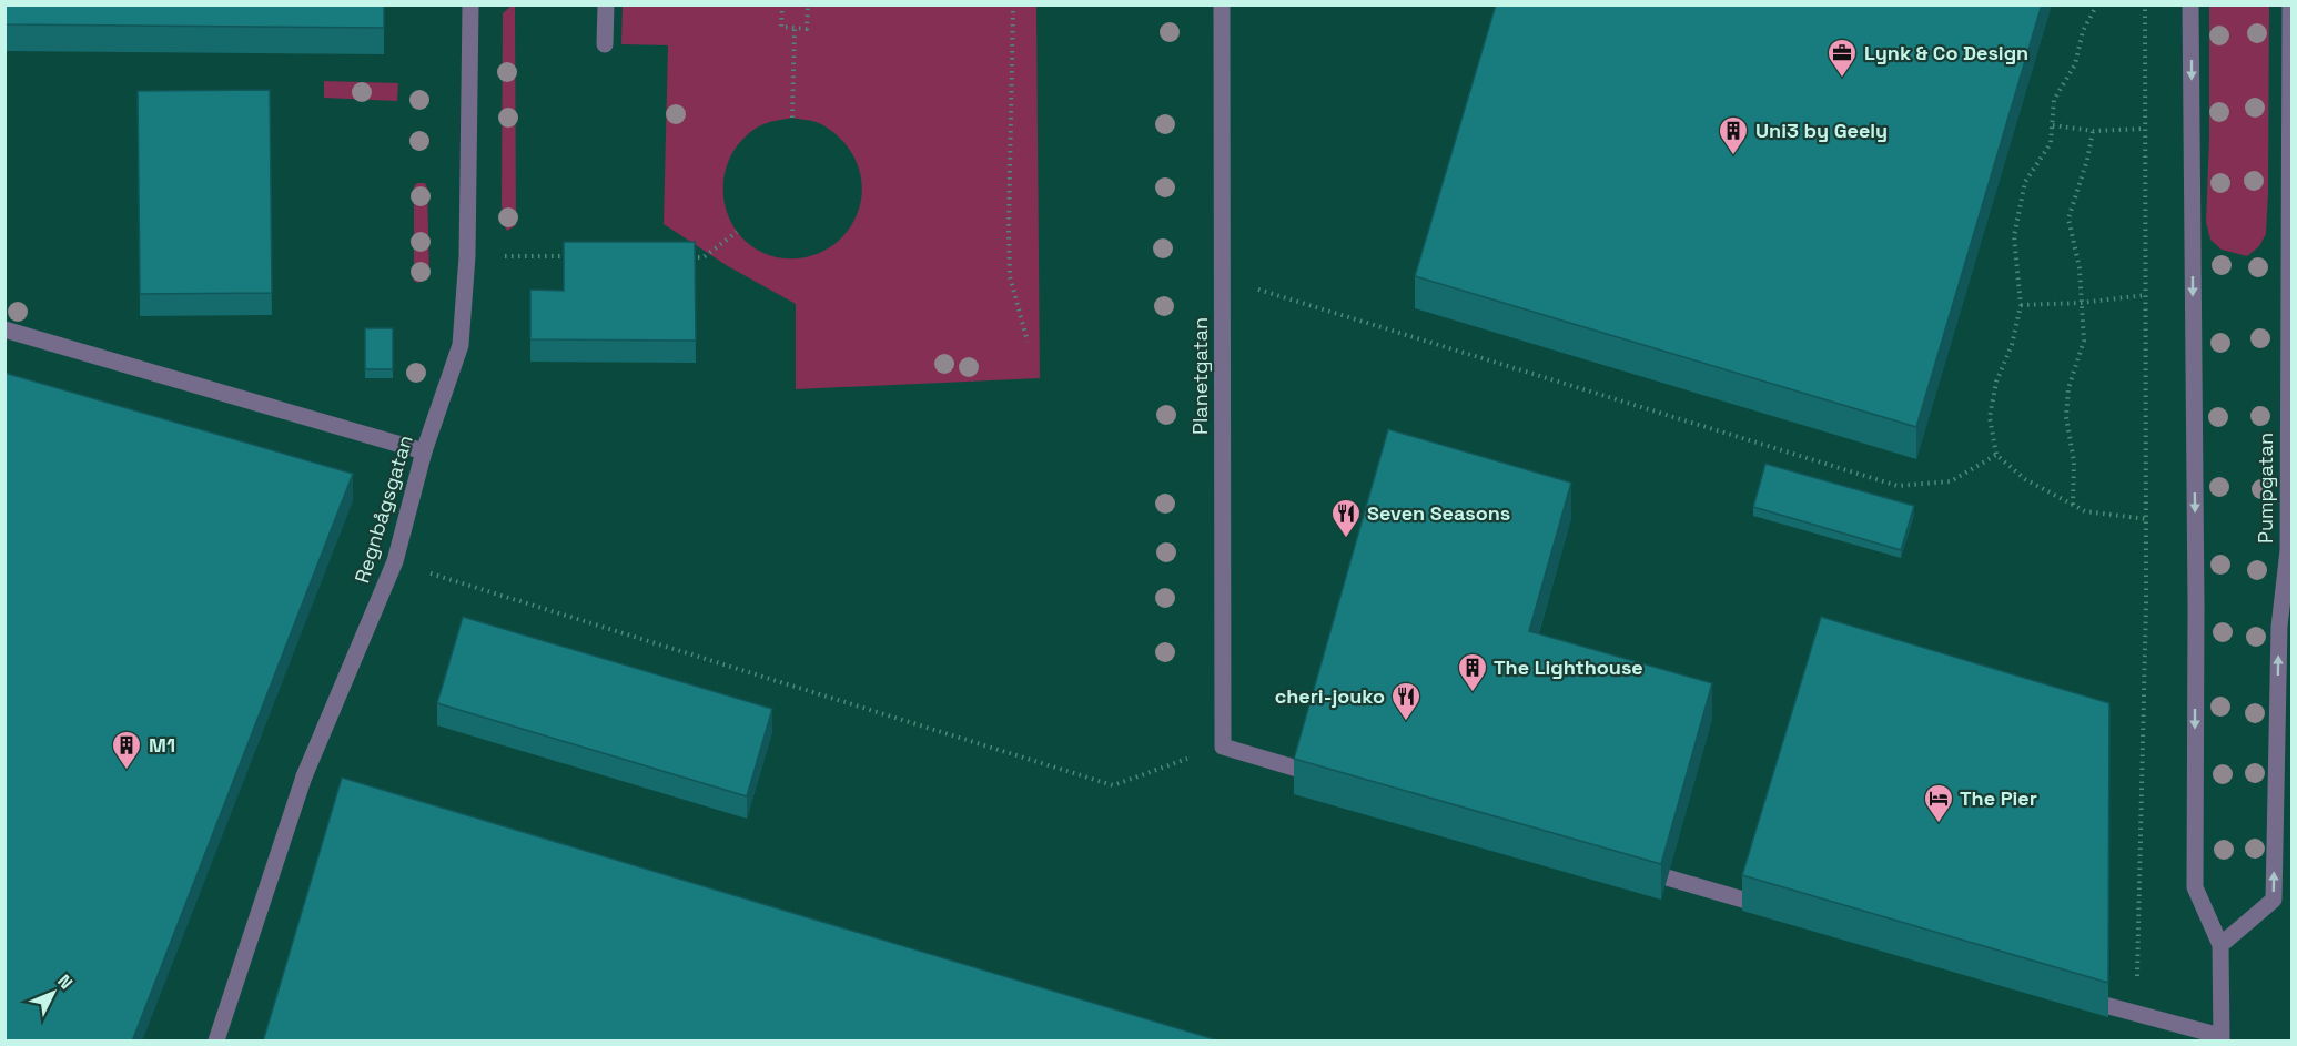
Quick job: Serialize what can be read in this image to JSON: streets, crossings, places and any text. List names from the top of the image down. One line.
{"streets":{"street":["Planetgatan","Pumpgatan","Regnbågsgatan"]},"places":{"office":["Lynk & Co Design"],"building":["Uni3 by Geely","The Lighthouse","M1"],"restaurant":["Seven Seasons","cheri-jouko"],"hotel":["The Pier"]},"north":"top right"}
